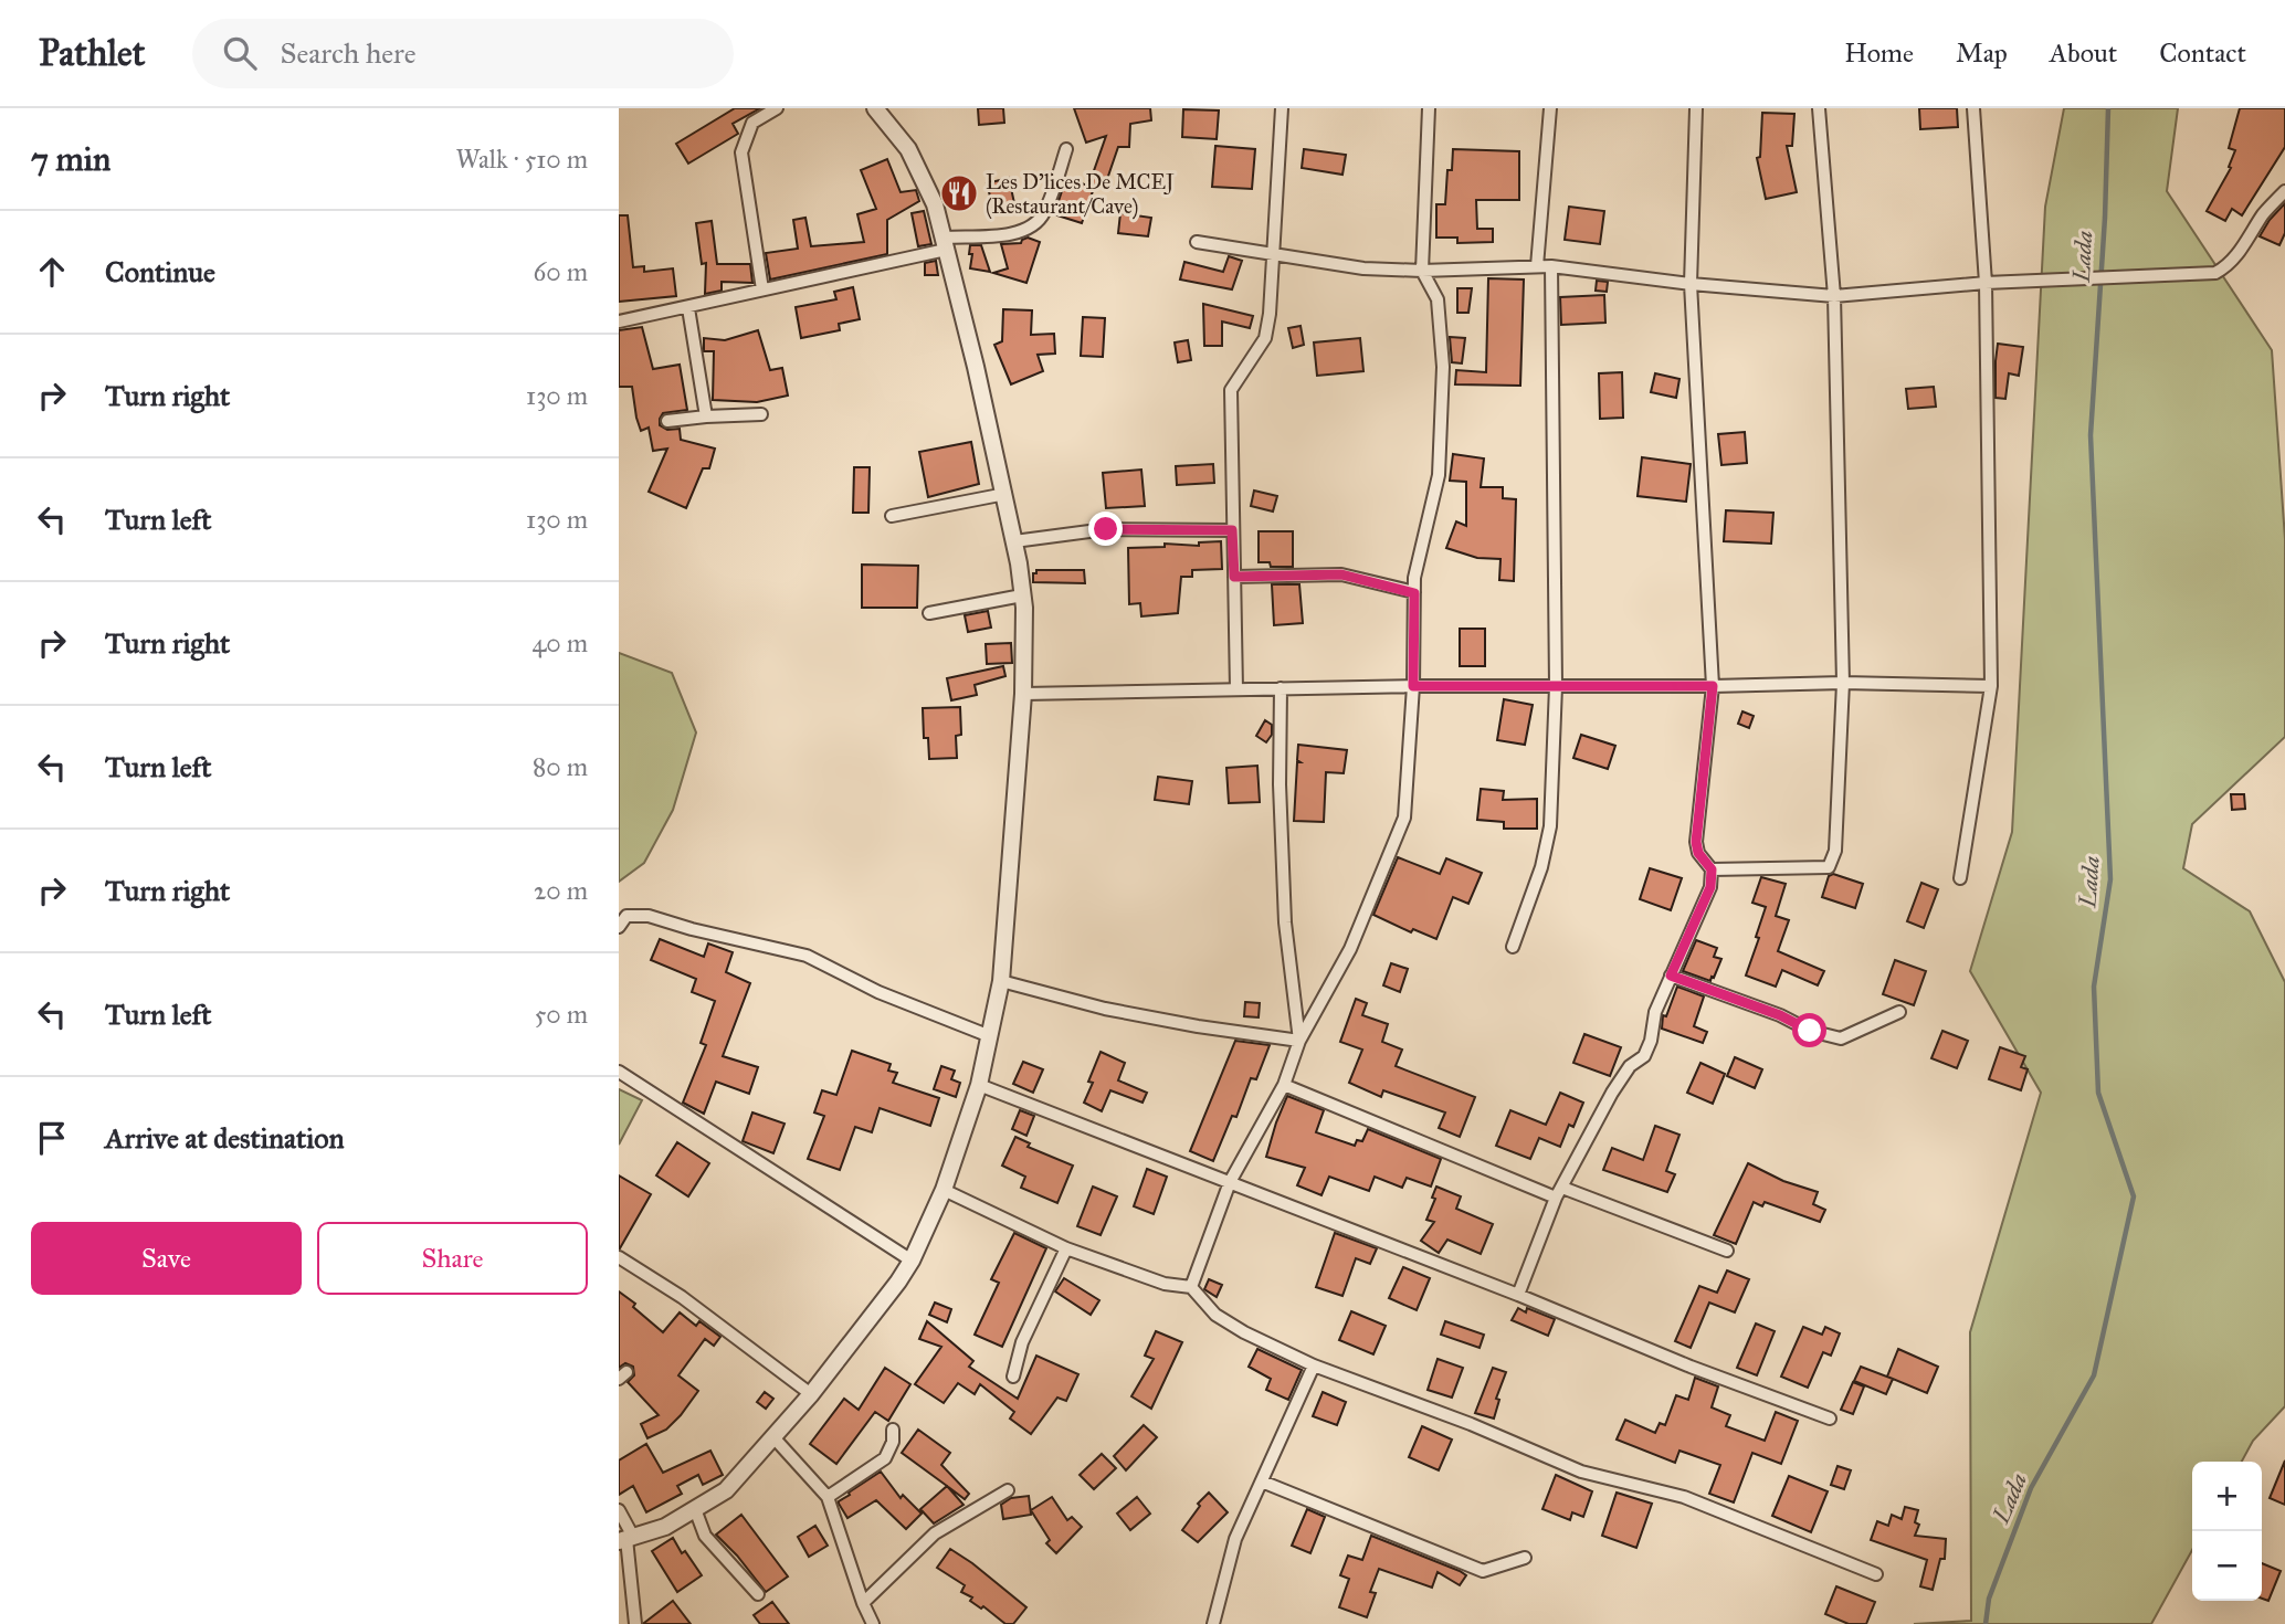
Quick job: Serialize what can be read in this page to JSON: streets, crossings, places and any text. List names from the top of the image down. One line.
{"water":["Lada"],"places":{"restaurant":["Les D'lices De MCEJ (Restaurant/Cave)"]},"page":{"header":"Pathlet","search":"Search here","nav":["Home","Map","About","Contact"],"heading":["7 min","Walk · 510 m"],"list":[["Continue","60 m"],["Turn right","130 m"],["Turn left","130 m"],["Turn right","40 m"],["Turn left","80 m"],["Turn right","20 m"],["Turn left","50 m"],"Arrive at destination"],"buttons":["Save","Share"],"map_buttons":["+","−"]}}
